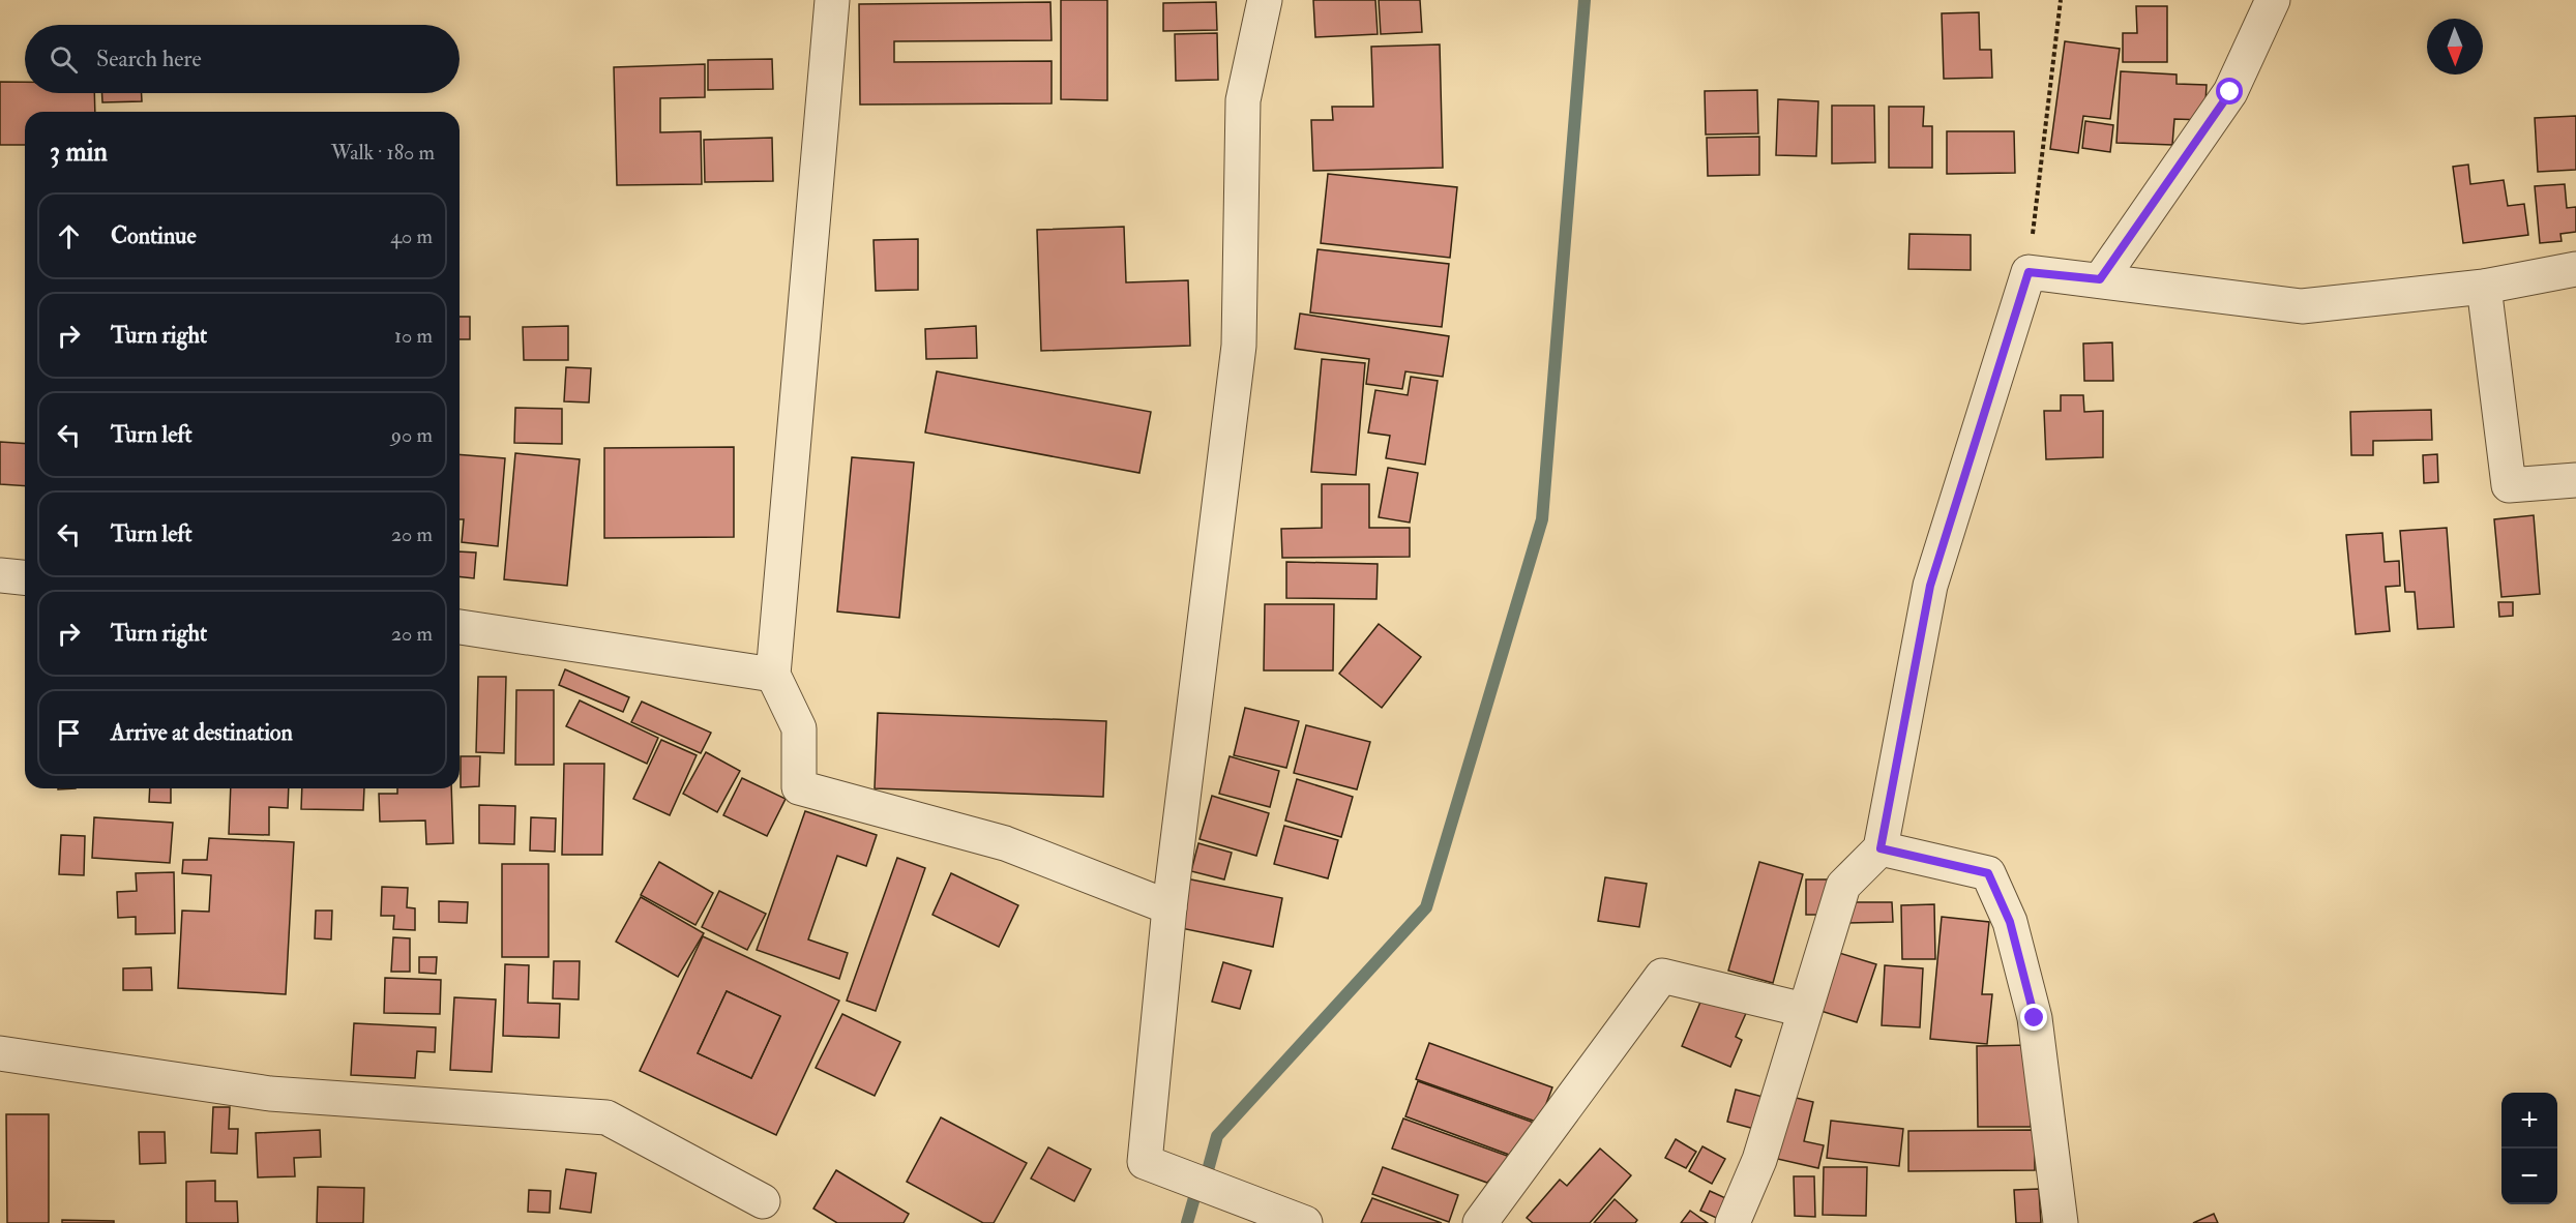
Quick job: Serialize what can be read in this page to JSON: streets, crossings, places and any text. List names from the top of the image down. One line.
{"north":"bottom","page":{"search":"Search here","heading":["3 min","Walk · 180 m"],"list":[["Continue","40 m"],["Turn right","10 m"],["Turn left","90 m"],["Turn left","20 m"],["Turn right","20 m"],"Arrive at destination"],"map_buttons":["+","−"]}}
